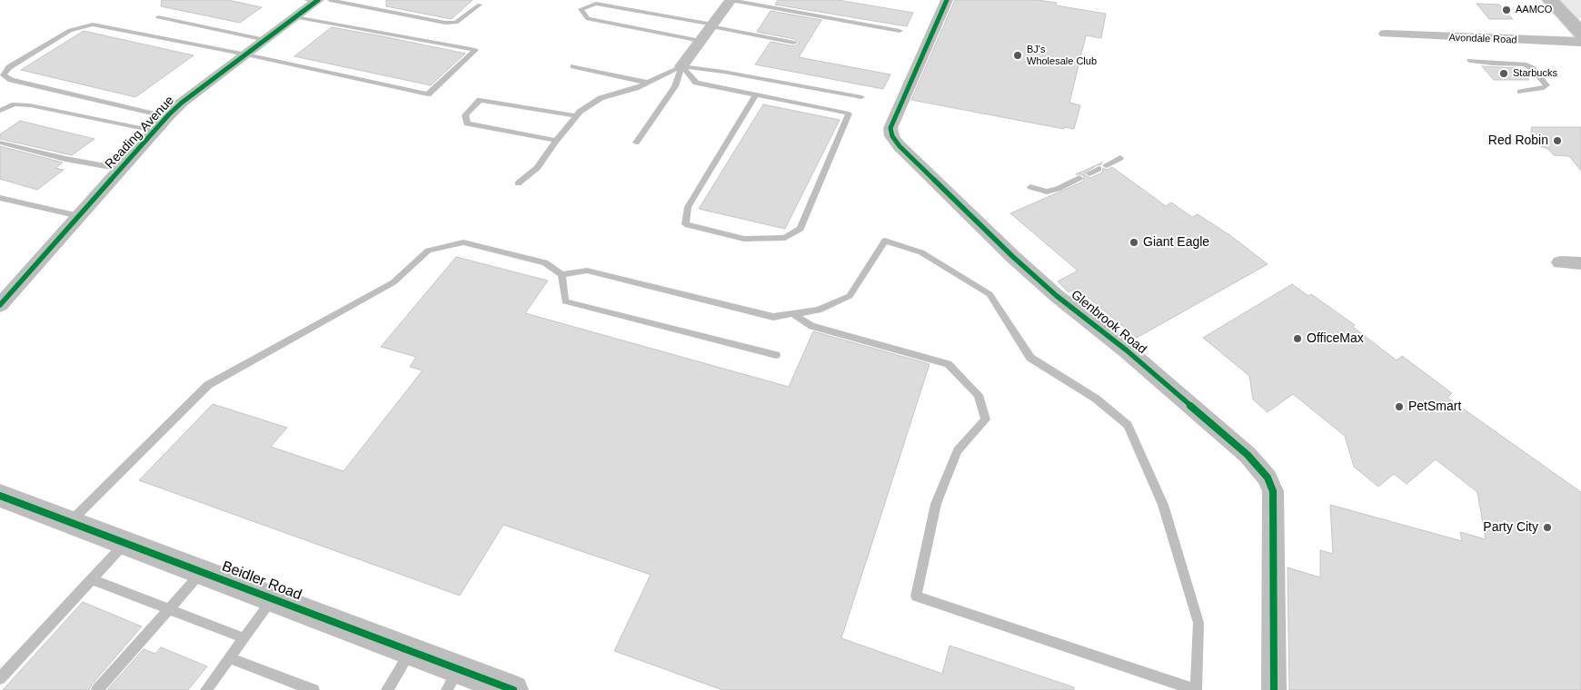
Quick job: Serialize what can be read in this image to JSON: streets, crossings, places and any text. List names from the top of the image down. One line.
{"streets":{"street":["Avondale Road","Reading Avenue","Glenbrook Road","Beidler Road"]},"places":["AAMCO","BJ's Wholesale Club","Starbucks","Red Robin","Giant Eagle","OfficeMax","PetSmart","Party City"]}
